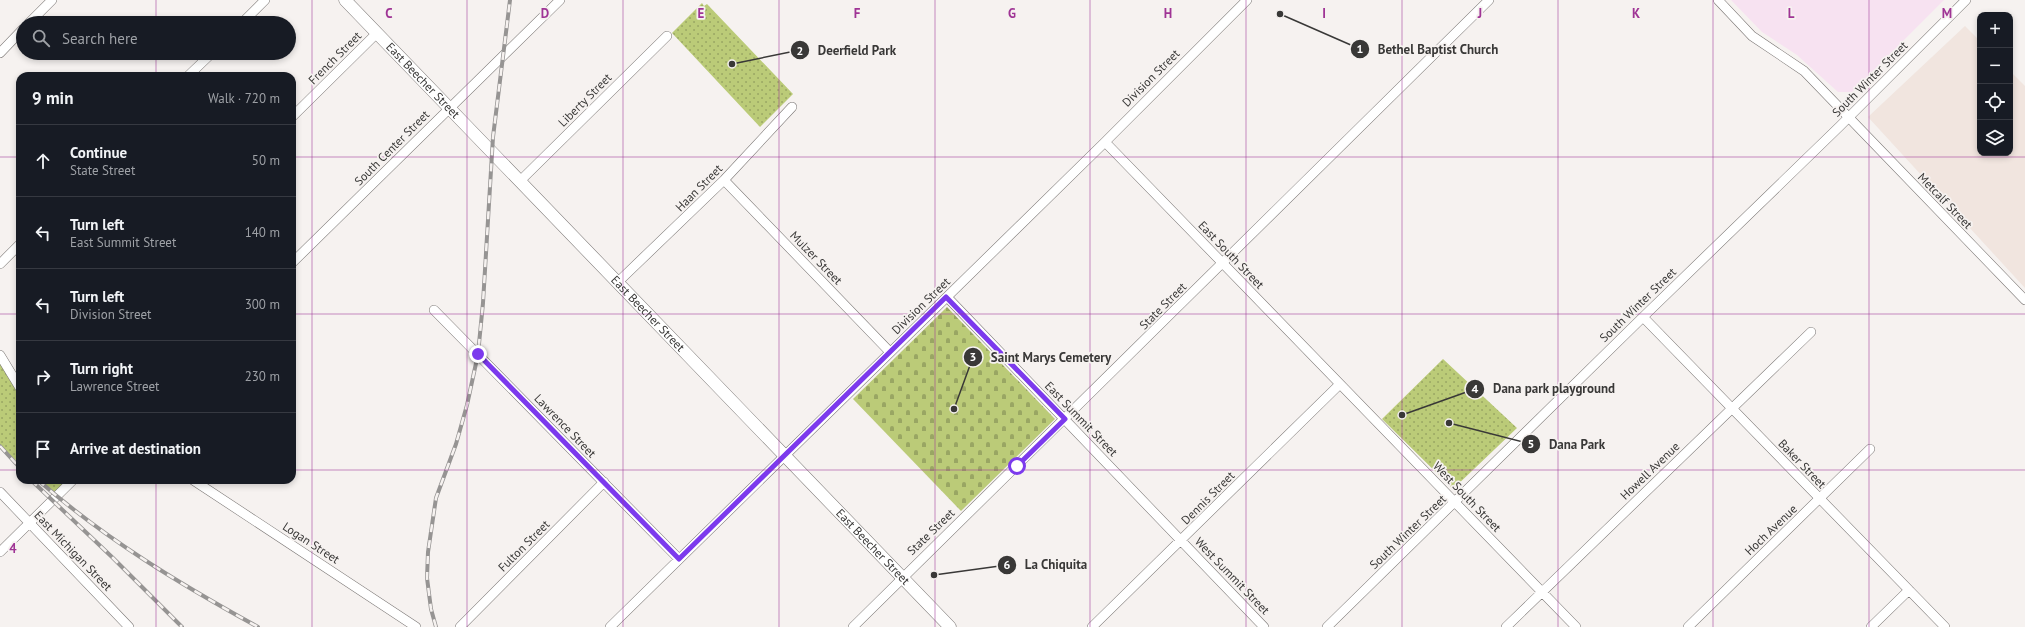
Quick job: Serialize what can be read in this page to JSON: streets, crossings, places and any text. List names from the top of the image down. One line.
{"streets":{"main road":["East Beecher Street"],"street":["French Street","Division Street","South Winter Street","Liberty Street","South Center Street","Haan Street","Metcalf Street","East South Street","Mulzer Street","State Street","East Summit Street","Lawrence Street","Baker Street","Howell Avenue","West South Street","Dennis Street","Hoch Avenue","Logan Street","Fulton Street","East Michigan Street","West Summit Street"]},"crossings":[["French Street","East Beecher Street"],["Division Street","East Beecher Street"],["Division Street","East South Street"],["Division Street","Mulzer Street"],["Division Street","East Summit Street"],["Division Street","Lawrence Street"],["South Winter Street","Metcalf Street"],["South Winter Street","Baker Street"],["South Winter Street","West South Street"],["East Beecher Street","Liberty Street"],["East Beecher Street","South Center Street"],["East Beecher Street","Haan Street"],["East Beecher Street","State Street"],["Haan Street","Mulzer Street"],["East South Street","State Street"],["East South Street","West South Street"],["East South Street","Dennis Street"],["State Street","East Summit Street"],["East Summit Street","Dennis Street"],["East Summit Street","West Summit Street"],["Lawrence Street","Fulton Street"],["Baker Street","Howell Avenue"],["Baker Street","Hoch Avenue"],["Howell Avenue","West South Street"],["West South Street","Dennis Street"],["Dennis Street","West Summit Street"]],"places":["Bethel Baptist Church","Deerfield Park","Saint Marys Cemetery","Dana park playground","Dana Park","La Chiquita"],"page":{"map_buttons":["+","−"],"search":"Search here","heading":["9 min","Walk · 720 m"],"list":[["Continue","State Street","50 m"],["Turn left","East Summit Street","140 m"],["Turn left","Division Street","300 m"],["Turn right","Lawrence Street","230 m"],"Arrive at destination"]},"grid":{"columns":["C","D","E","F","G","H","I","J","K","L","M"],"rows":["4"]}}
